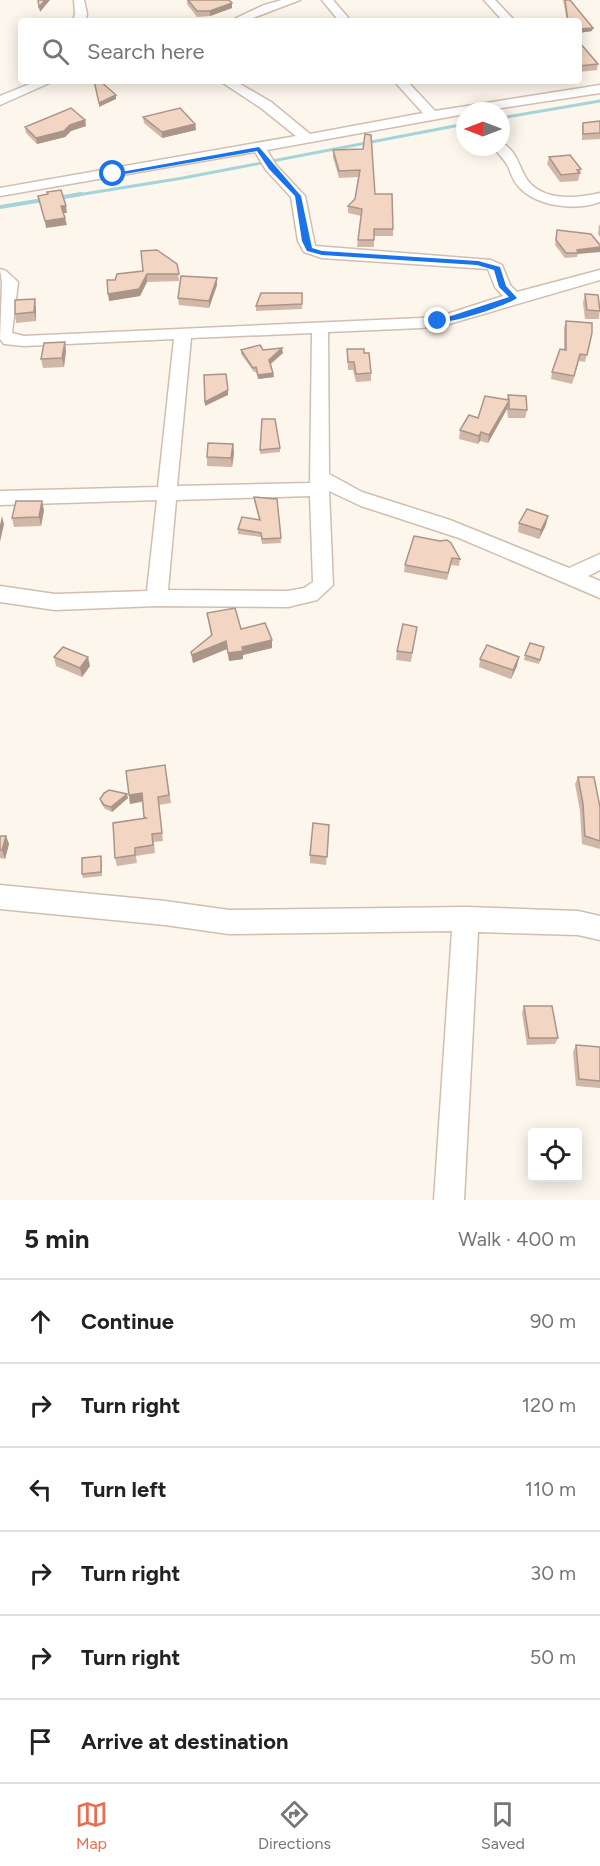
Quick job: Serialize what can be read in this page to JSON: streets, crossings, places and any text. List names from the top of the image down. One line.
{"north":"left","page":{"search":"Search here","heading":["5 min","Walk · 400 m"],"list":[["Continue","90 m"],["Turn right","120 m"],["Turn left","110 m"],["Turn right","30 m"],["Turn right","50 m"],"Arrive at destination"],"nav":["Map","Directions","Saved"]}}
